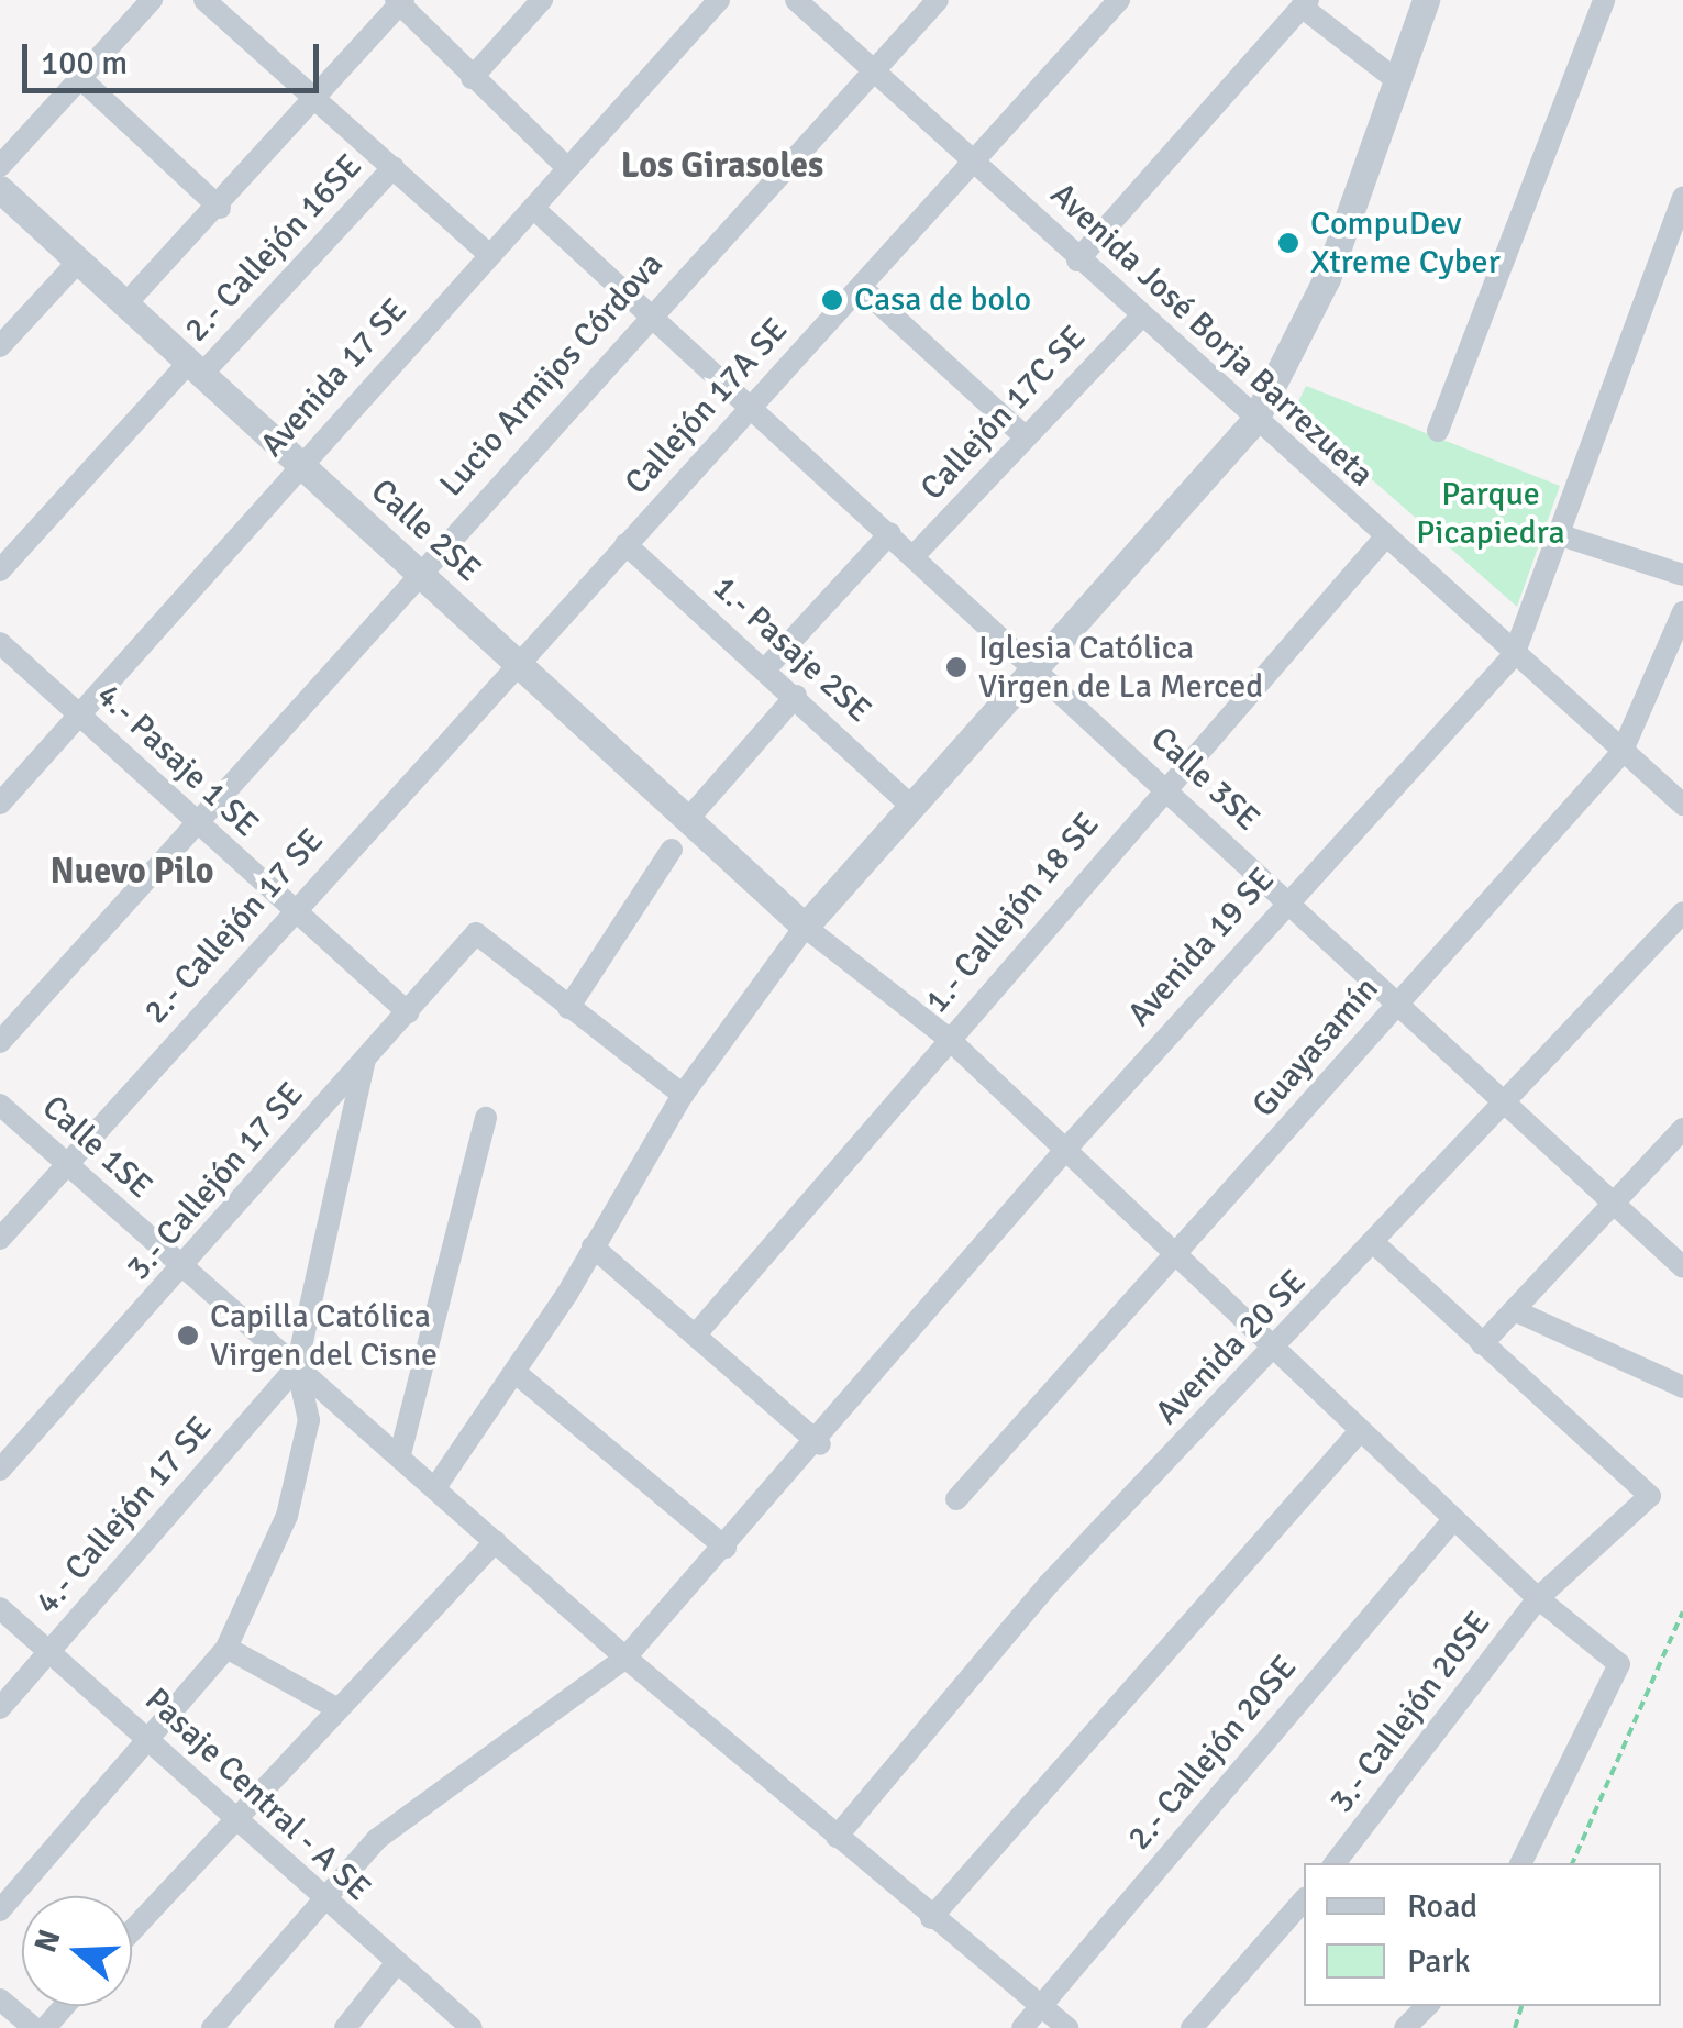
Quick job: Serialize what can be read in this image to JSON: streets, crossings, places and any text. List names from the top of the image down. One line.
{"streets":{"street":["2.- Callejón 16SE","Avenida José Borja Barrezueta","Lucio Armijos Córdova","Avenida 17 SE","Callejón 17A SE","Callejón 17C SE","Calle 2SE","1.- Pasaje 2SE","4.- Pasaje 1 SE","Calle 3SE","1.- Callejón 18 SE","2.- Callejón 17 SE","Avenida 19 SE","Guayasamín","Calle 1SE","3.- Callejón 17 SE","Avenida 20 SE","4.- Callejón 17 SE","3.- Callejón 20SE","2.- Callejón 20SE","Pasaje Central - A SE"]},"crossings":[["2.- Callejón 16SE","Calle 2SE"],["Avenida José Borja Barrezueta","Lucio Armijos Córdova"],["Avenida José Borja Barrezueta","Callejón 17A SE"],["Avenida José Borja Barrezueta","Callejón 17C SE"],["Avenida José Borja Barrezueta","1.- Callejón 18 SE"],["Avenida José Borja Barrezueta","Avenida 19 SE"],["Avenida José Borja Barrezueta","Guayasamín"],["Lucio Armijos Córdova","Calle 2SE"],["Lucio Armijos Córdova","4.- Pasaje 1 SE"],["Lucio Armijos Córdova","Calle 3SE"],["Avenida 17 SE","Calle 2SE"],["Avenida 17 SE","4.- Pasaje 1 SE"],["Avenida 17 SE","Calle 3SE"],["Callejón 17A SE","Calle 2SE"],["Callejón 17A SE","1.- Pasaje 2SE"],["Callejón 17A SE","Calle 3SE"],["Callejón 17A SE","2.- Callejón 17 SE"],["Callejón 17C SE","Calle 3SE"],["Calle 2SE","2.- Callejón 17 SE"],["4.- Pasaje 1 SE","2.- Callejón 17 SE"],["4.- Pasaje 1 SE","3.- Callejón 17 SE"],["Calle 3SE","1.- Callejón 18 SE"],["Calle 3SE","Avenida 19 SE"],["Calle 3SE","Guayasamín"],["Calle 3SE","Avenida 20 SE"],["2.- Callejón 17 SE","Calle 1SE"],["Avenida 19 SE","Calle 1SE"],["Avenida 19 SE","Pasaje Central - A SE"],["Calle 1SE","3.- Callejón 17 SE"],["Calle 1SE","Avenida 20 SE"],["Calle 1SE","4.- Callejón 17 SE"],["Calle 1SE","2.- Callejón 20SE"],["4.- Callejón 17 SE","Pasaje Central - A SE"]],"districts":["Los Girasoles","Nuevo Pilo"],"parks":["Parque Picapiedra"],"places":["CompuDev Xtreme Cyber","Casa de bolo","Iglesia Católica Virgen de La Merced","Capilla Católica Virgen del Cisne"],"legend":["Road","Park"],"scale_bar":"100 m","north":"left"}
